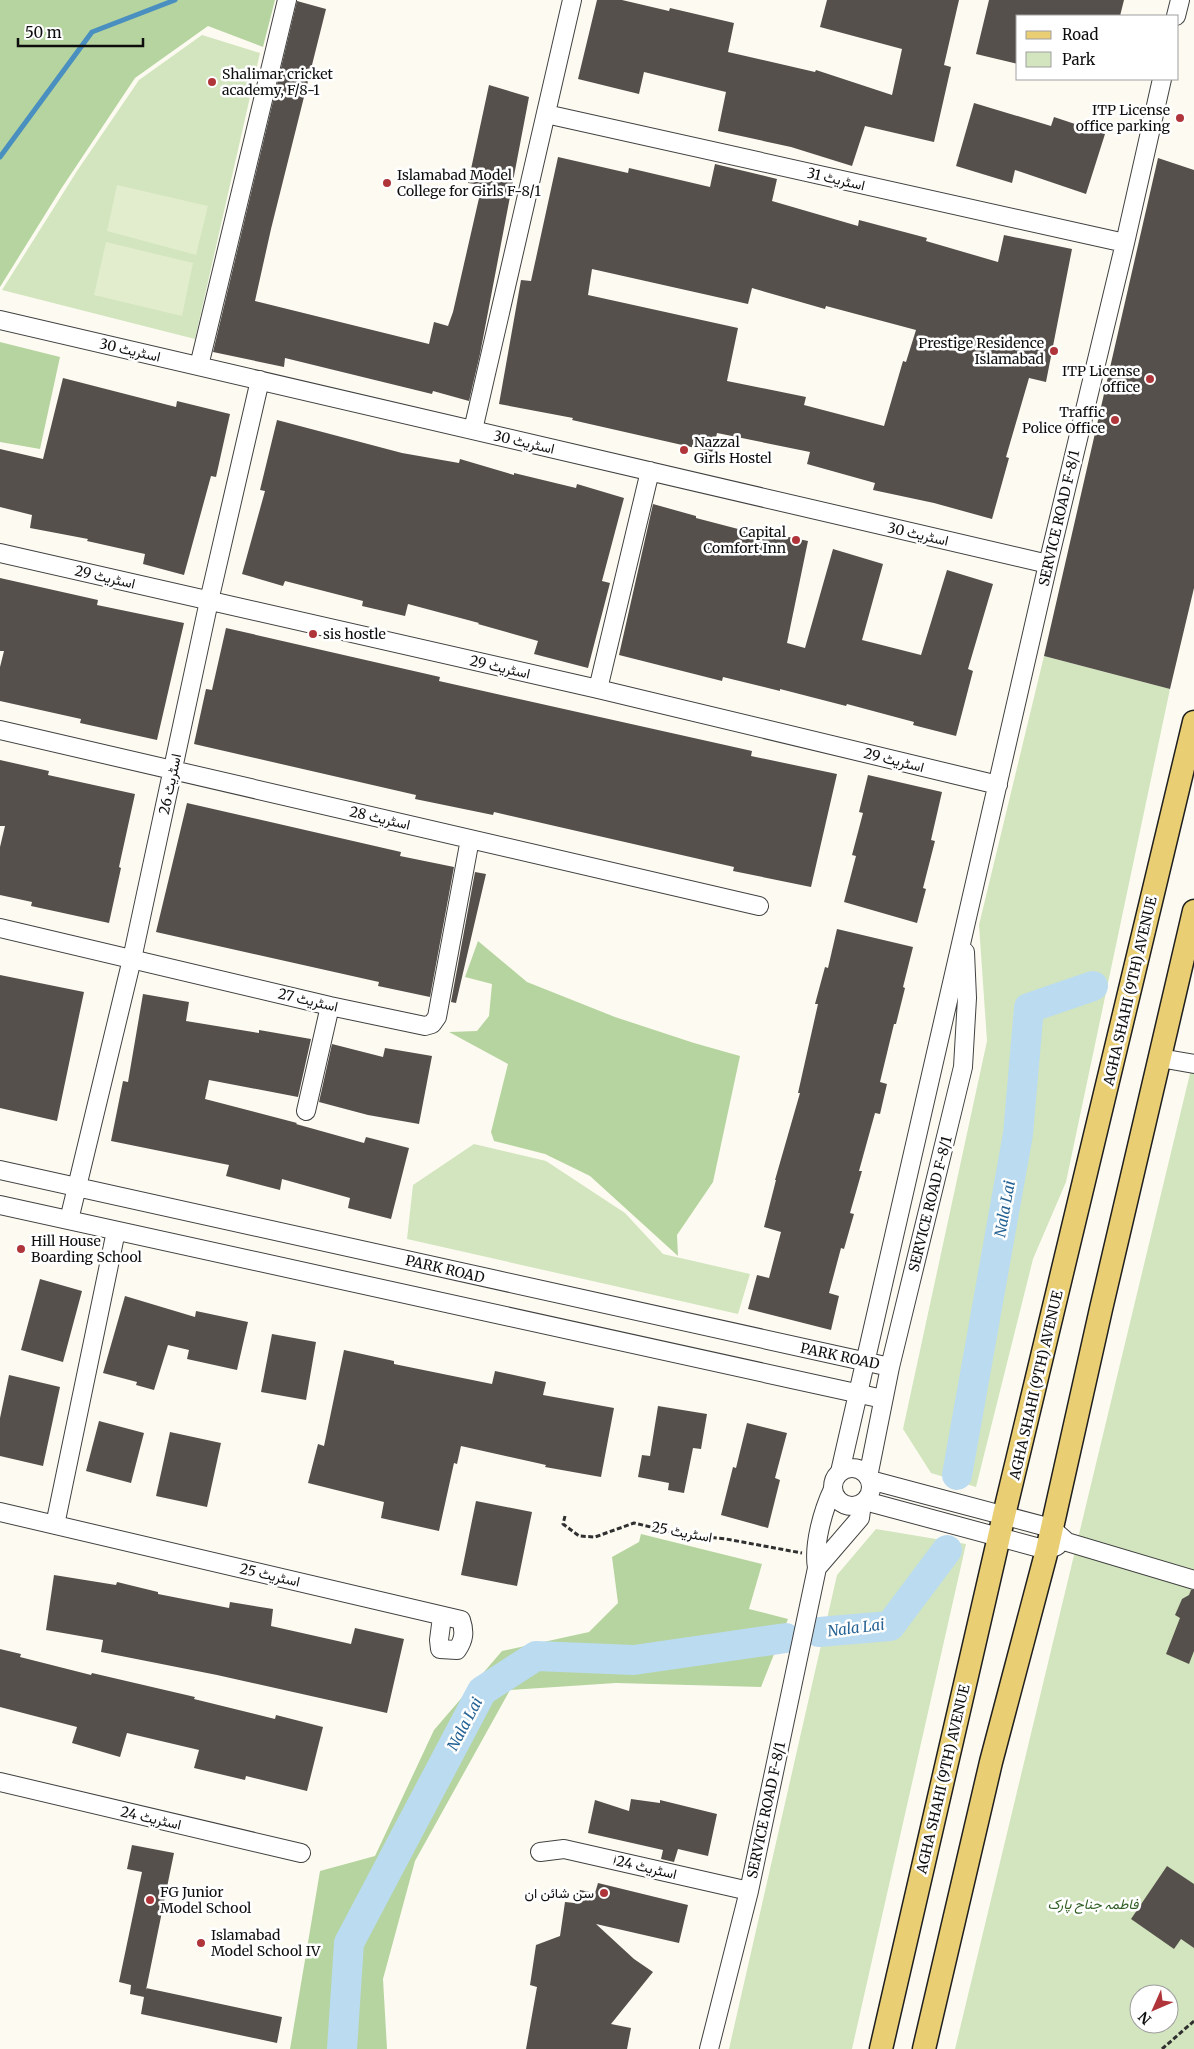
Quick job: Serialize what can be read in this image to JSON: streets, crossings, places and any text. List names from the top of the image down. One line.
{"streets":{"main road":["AGHA SHAHI (9TH) AVENUE"],"street":["اسٹریٹ 31","اسٹریٹ 30","SERVICE ROAD F-8/1","اسٹریٹ 29","اسٹریٹ 26","اسٹریٹ 28","اسٹریٹ 27","PARK ROAD","اسٹریٹ 25","اسٹریٹ 24","اسٹریٹ 24ا"]},"crossings":[["اسٹریٹ 31","SERVICE ROAD F-8/1"],["اسٹریٹ 30","SERVICE ROAD F-8/1"],["اسٹریٹ 30","اسٹریٹ 26"],["SERVICE ROAD F-8/1","اسٹریٹ 29"],["SERVICE ROAD F-8/1","PARK ROAD"],["SERVICE ROAD F-8/1","اسٹریٹ 25"],["SERVICE ROAD F-8/1","اسٹریٹ 24ا"],["اسٹریٹ 29","اسٹریٹ 26"],["اسٹریٹ 26","اسٹریٹ 28"],["اسٹریٹ 26","اسٹریٹ 27"],["اسٹریٹ 26","PARK ROAD"],["اسٹریٹ 28","اسٹریٹ 27"]],"water":["Nala Lai"],"parks":["فاطمہ جناح پارک"],"places":["Shalimar cricket academy, F/8-1","ITP License office parking","Islamabad Model College for Girls F-8/1","Prestige Residence Islamabad","ITP License office","Traffic Police Office","Nazzal Girls Hostel","Capital Comfort Inn","sis hostle","Hill House Boarding School","سن شائن ان","FG Junior Model School","Islamabad Model School IV"],"legend":["Road","Park"],"scale_bar":"50 m","north":"bottom left"}
